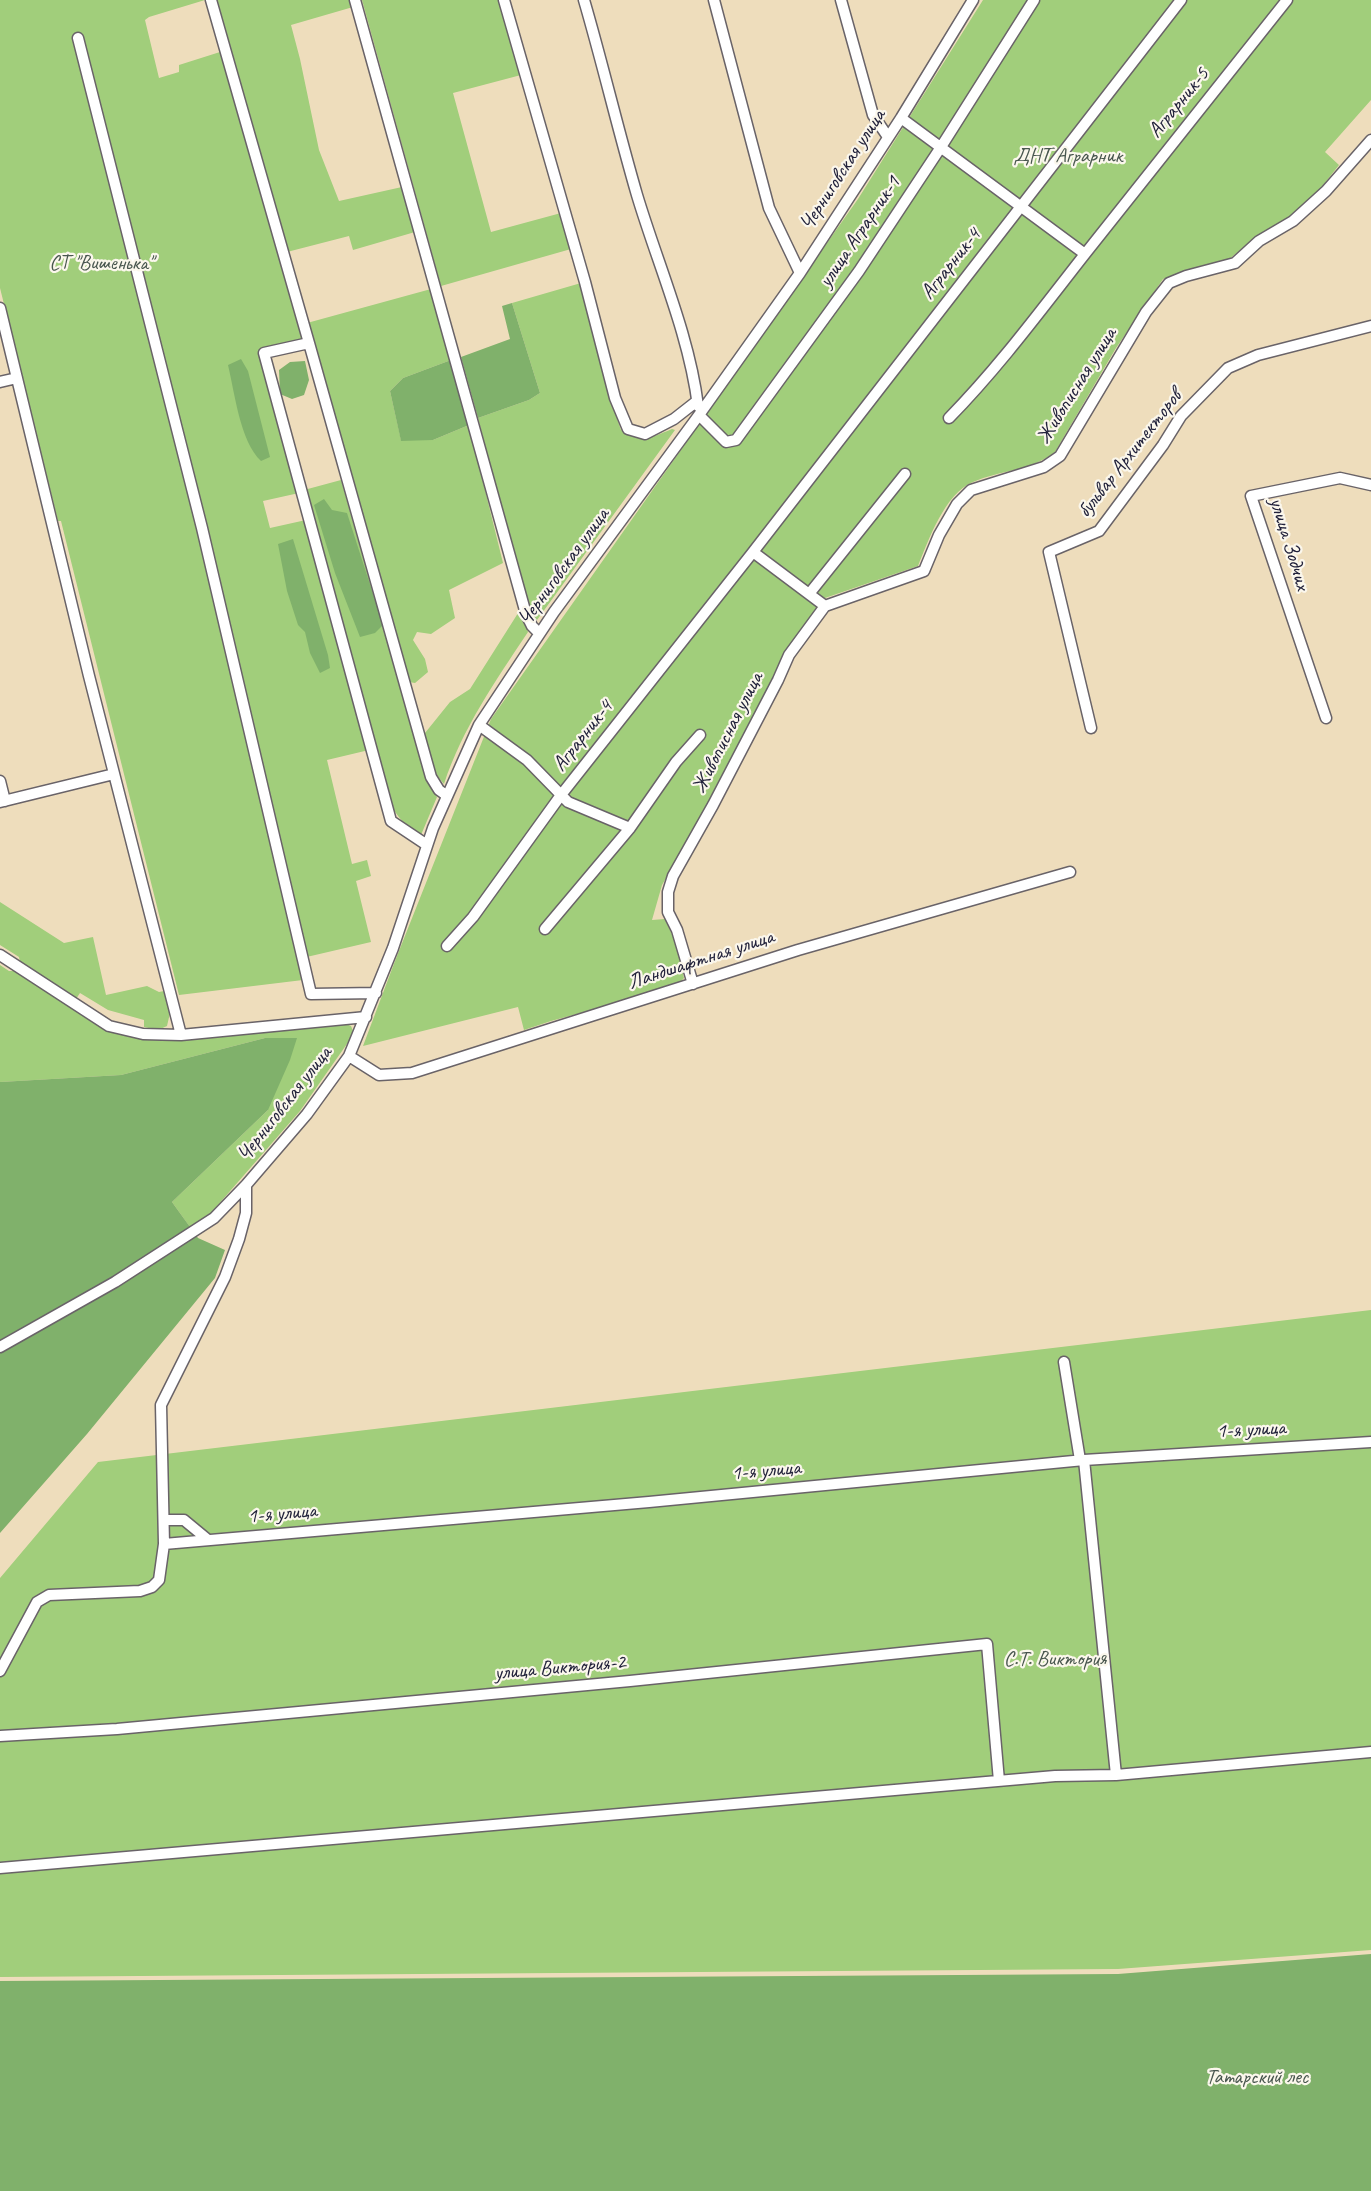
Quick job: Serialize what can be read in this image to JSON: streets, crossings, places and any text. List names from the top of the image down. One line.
{"streets":{"street":["Аграрник-5","Черниговская улица","улица Аграрник-1","Аграрник-4","Живописная улица","бульвар Архитекторов","улица Зодчих","Ландшафтная улица","1-я улица","улица Виктория-2"]},"crossings":[["Черниговская улица","улица Аграрник-1"],["Черниговская улица","Ландшафтная улица"],["Живописная улица","Ландшафтная улица"]],"parks":["ДНТ Аграрник","СТ \"Вишенька\"","С.Т. Виктория","Татарский лес"]}
